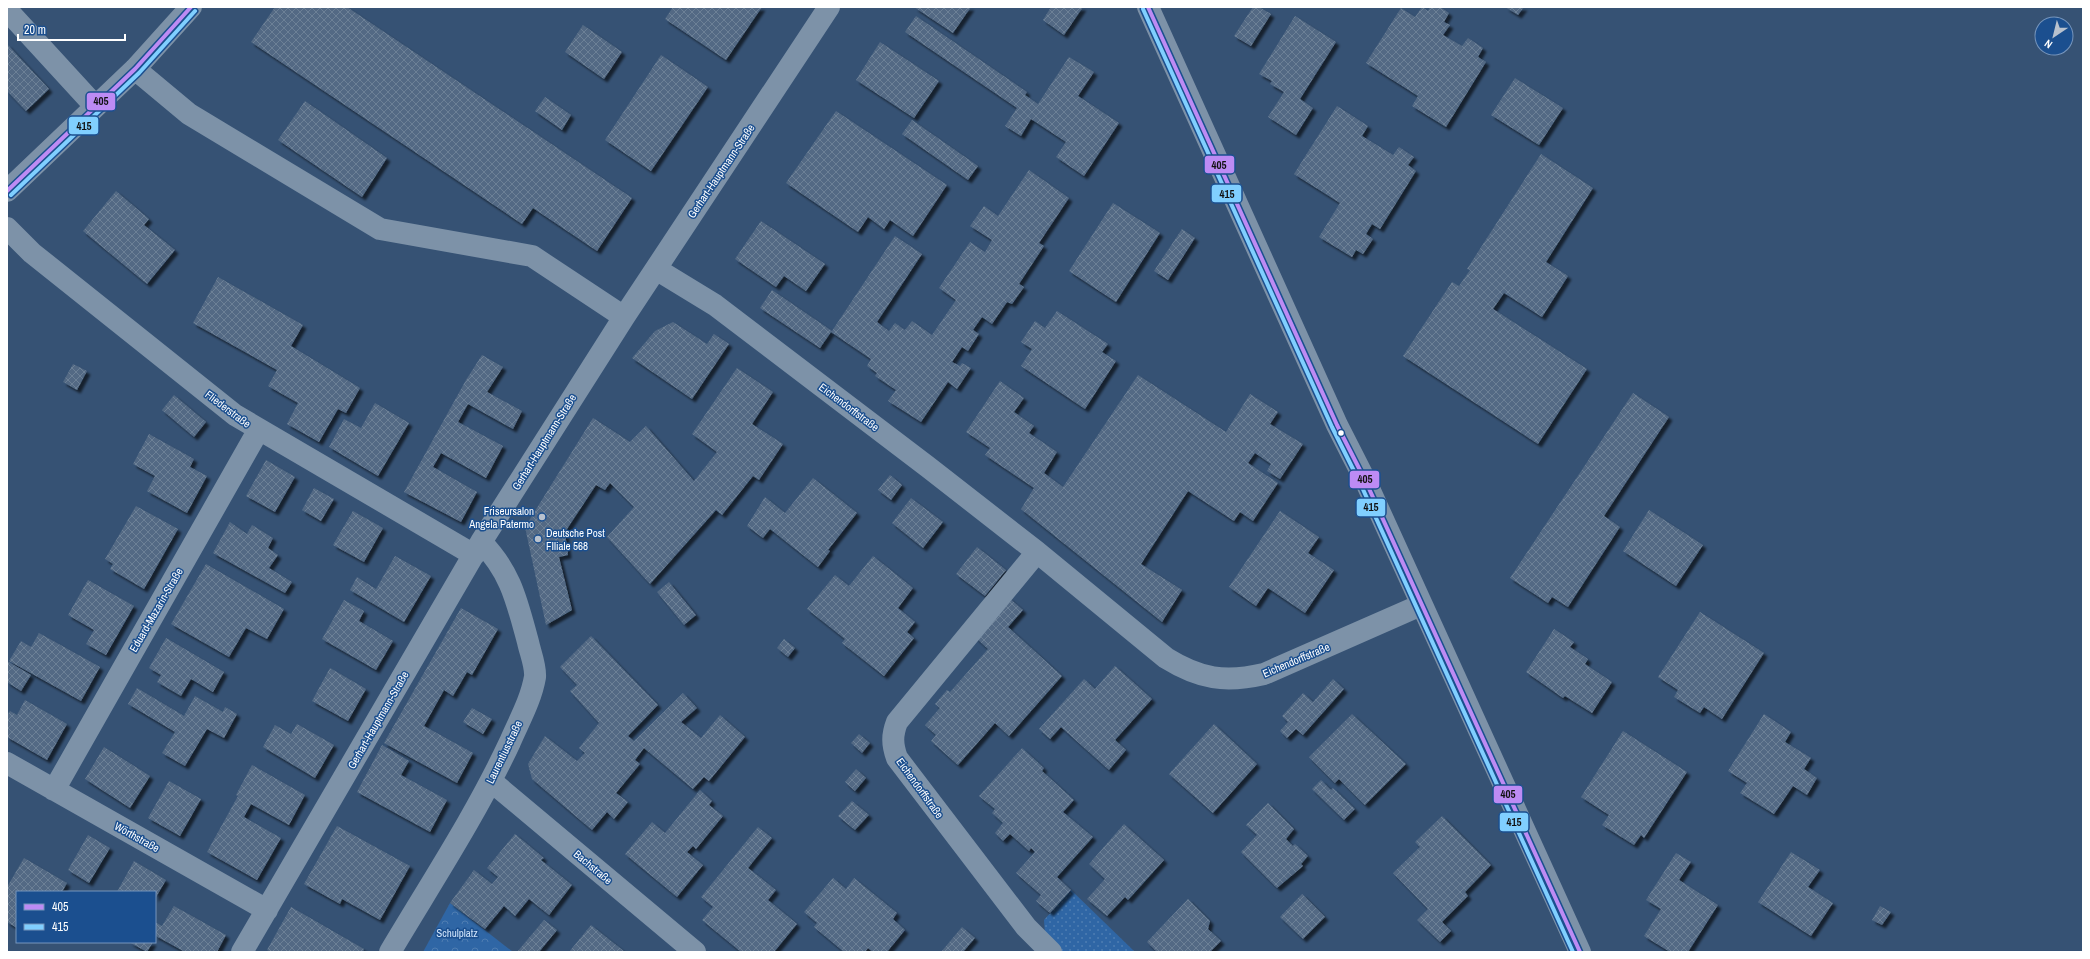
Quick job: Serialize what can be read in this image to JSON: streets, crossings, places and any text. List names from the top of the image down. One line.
{"streets":{"street":["Gerhart-Hauptmann-Straße","Eichendorffstraße","Fliederstraße","Eduard-Mazarin-Straße","Laurentiusstraße","Wörthstraße","Bachstraße"]},"crossings":[["Gerhart-Hauptmann-Straße","Eichendorffstraße"],["Gerhart-Hauptmann-Straße","Fliederstraße"],["Gerhart-Hauptmann-Straße","Laurentiusstraße"],["Gerhart-Hauptmann-Straße","Wörthstraße"],["Fliederstraße","Eduard-Mazarin-Straße"],["Fliederstraße","Laurentiusstraße"],["Eduard-Mazarin-Straße","Wörthstraße"],["Laurentiusstraße","Bachstraße"]],"parks":["Schulplatz"],"places":["Friseursalon Angela Patermo","Deutsche Post FIliale 568"],"lines":["transit line 405","transit line 415"],"legend":["405","415"],"scale_bar":"20 m","north":"bottom left"}
